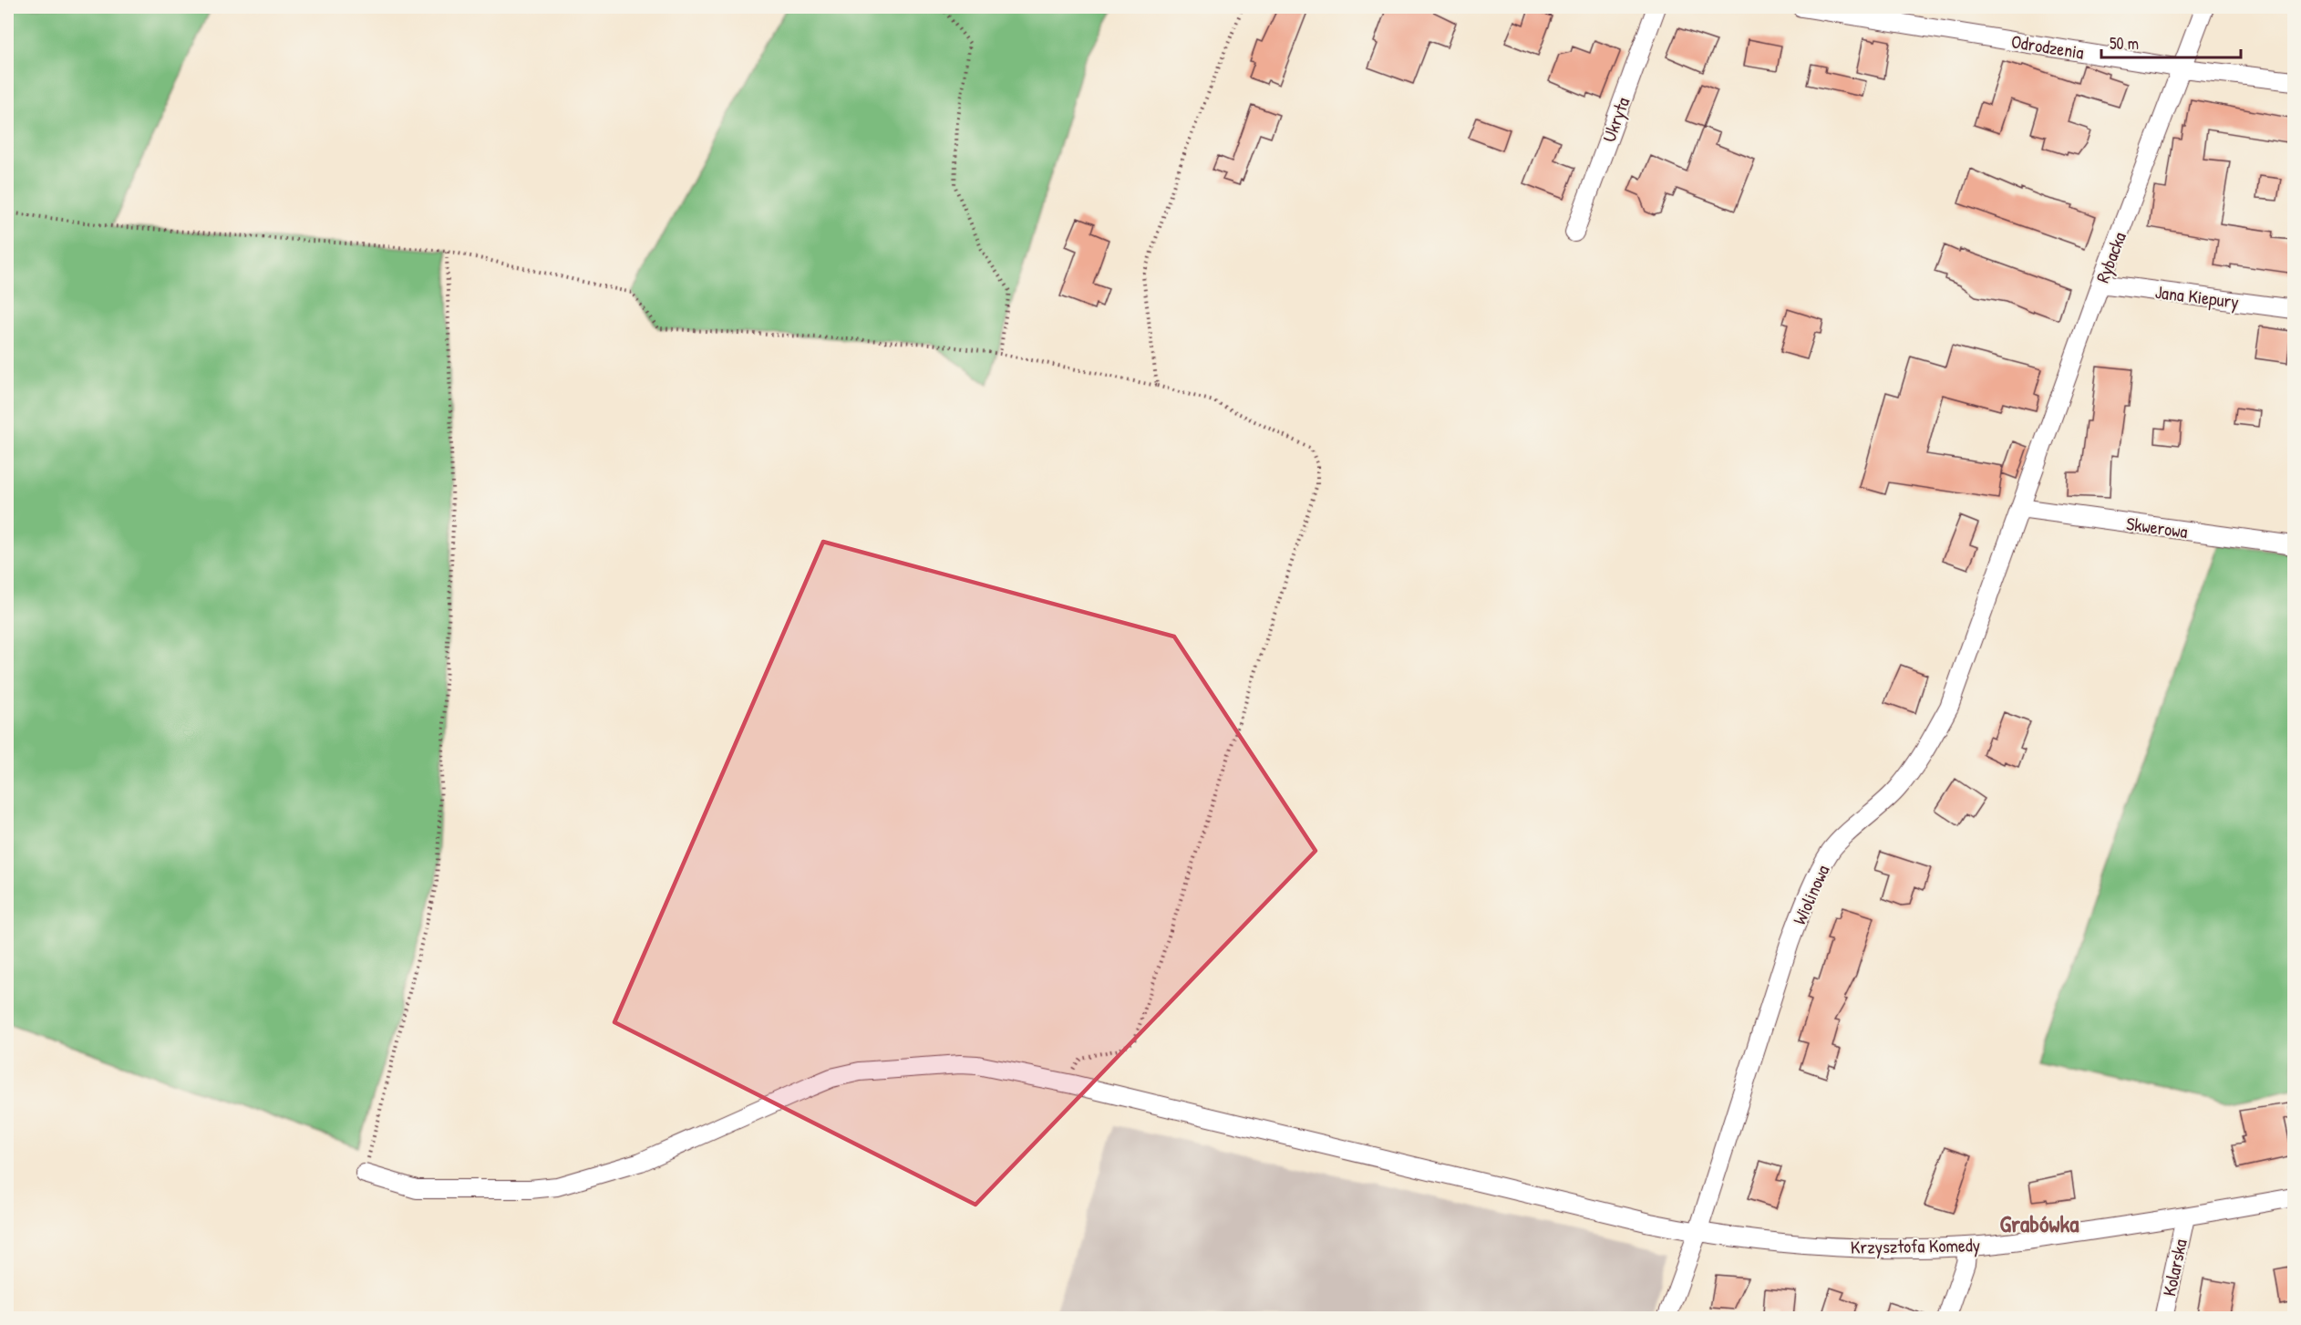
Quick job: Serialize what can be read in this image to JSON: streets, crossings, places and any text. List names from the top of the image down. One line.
{"streets":{"street":["Odrodzenia","Ukryta","Rybacka","Jana Kiepury","Skwerowa","Wiolinowa","Krzysztofa Komedy","Kolarska"]},"crossings":[["Odrodzenia","Rybacka"],["Rybacka","Jana Kiepury"],["Rybacka","Skwerowa"],["Rybacka","Wiolinowa"],["Skwerowa","Wiolinowa"],["Wiolinowa","Krzysztofa Komedy"],["Krzysztofa Komedy","Kolarska"]],"districts":["Grabówka"],"scale_bar":"50 m"}
